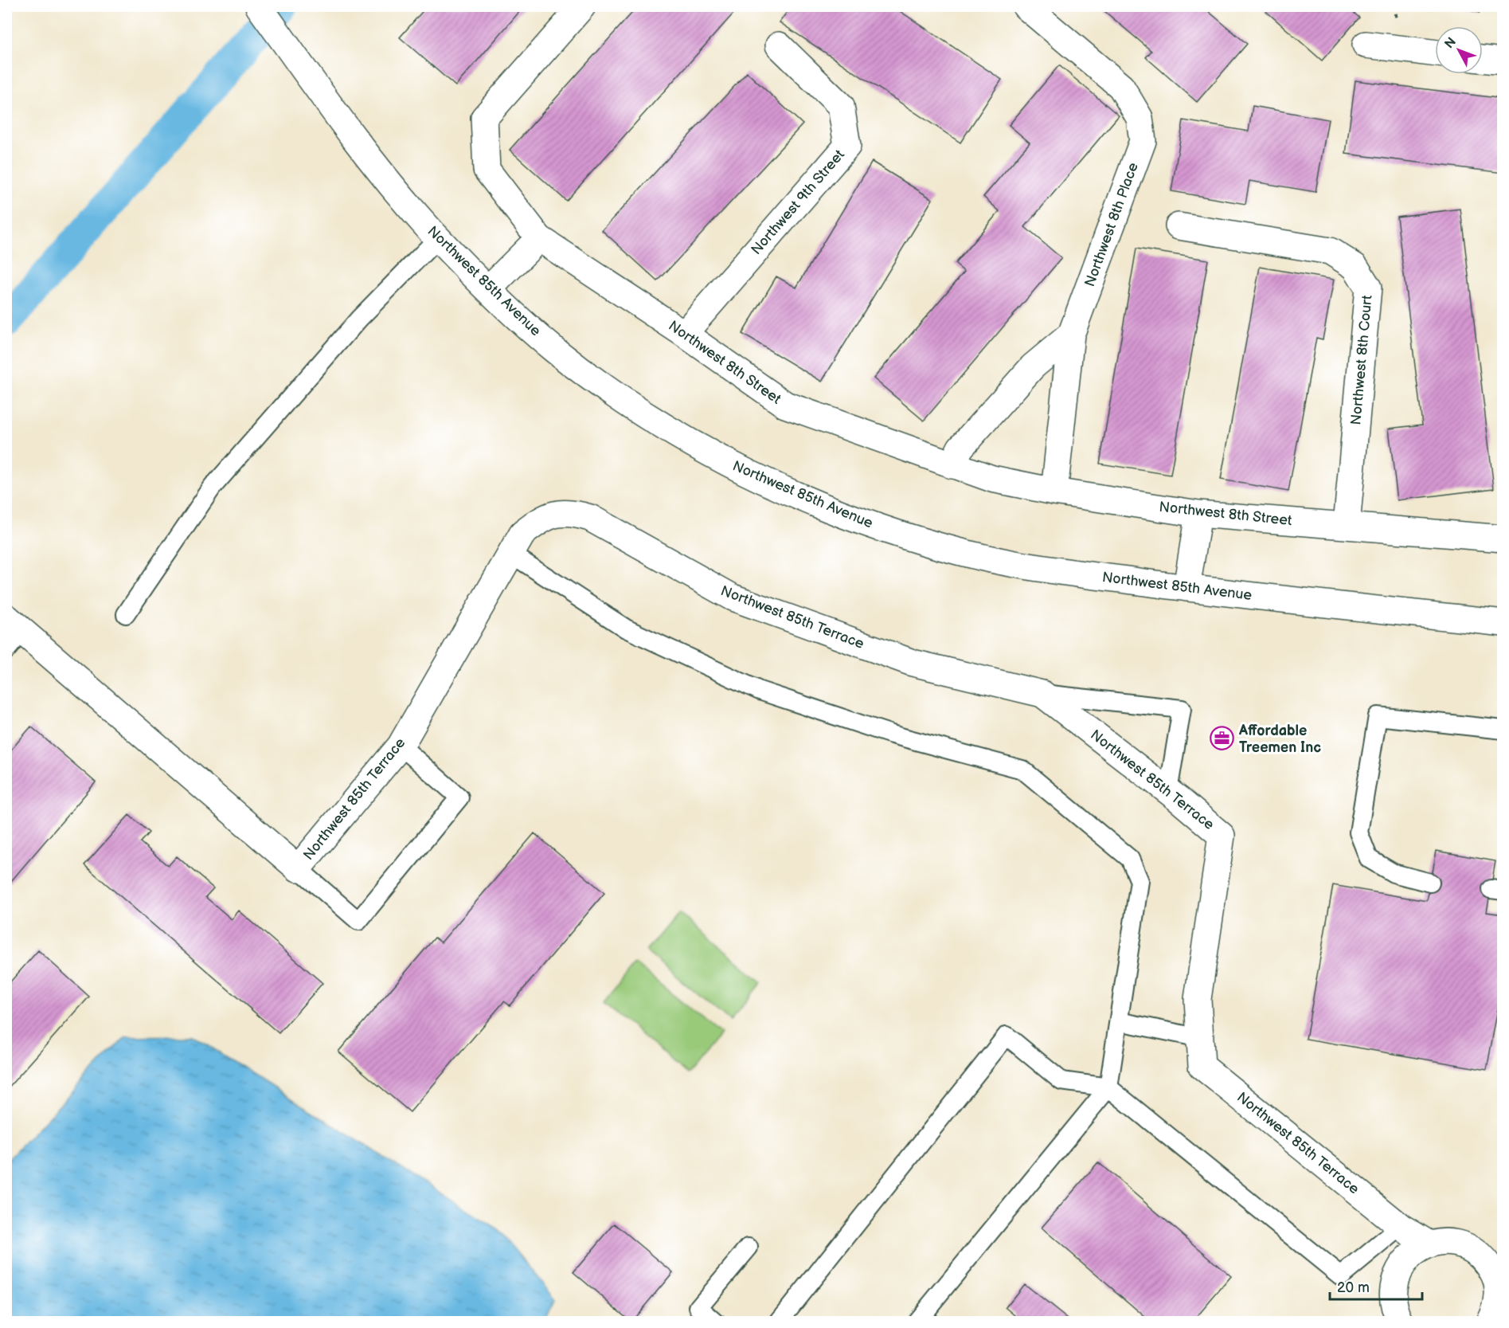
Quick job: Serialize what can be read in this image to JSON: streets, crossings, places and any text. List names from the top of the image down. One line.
{"streets":{"street":["Northwest 9th Street","Northwest 8th Place","Northwest 85th Avenue","Northwest 8th Court","Northwest 8th Street","Northwest 85th Terrace"]},"crossings":[["Northwest 9th Street","Northwest 8th Street"],["Northwest 8th Place","Northwest 8th Street"],["Northwest 8th Court","Northwest 8th Street"]],"places":{"office":["Affordable Treemen Inc"]},"scale_bar":"20 m","north":"top left"}
